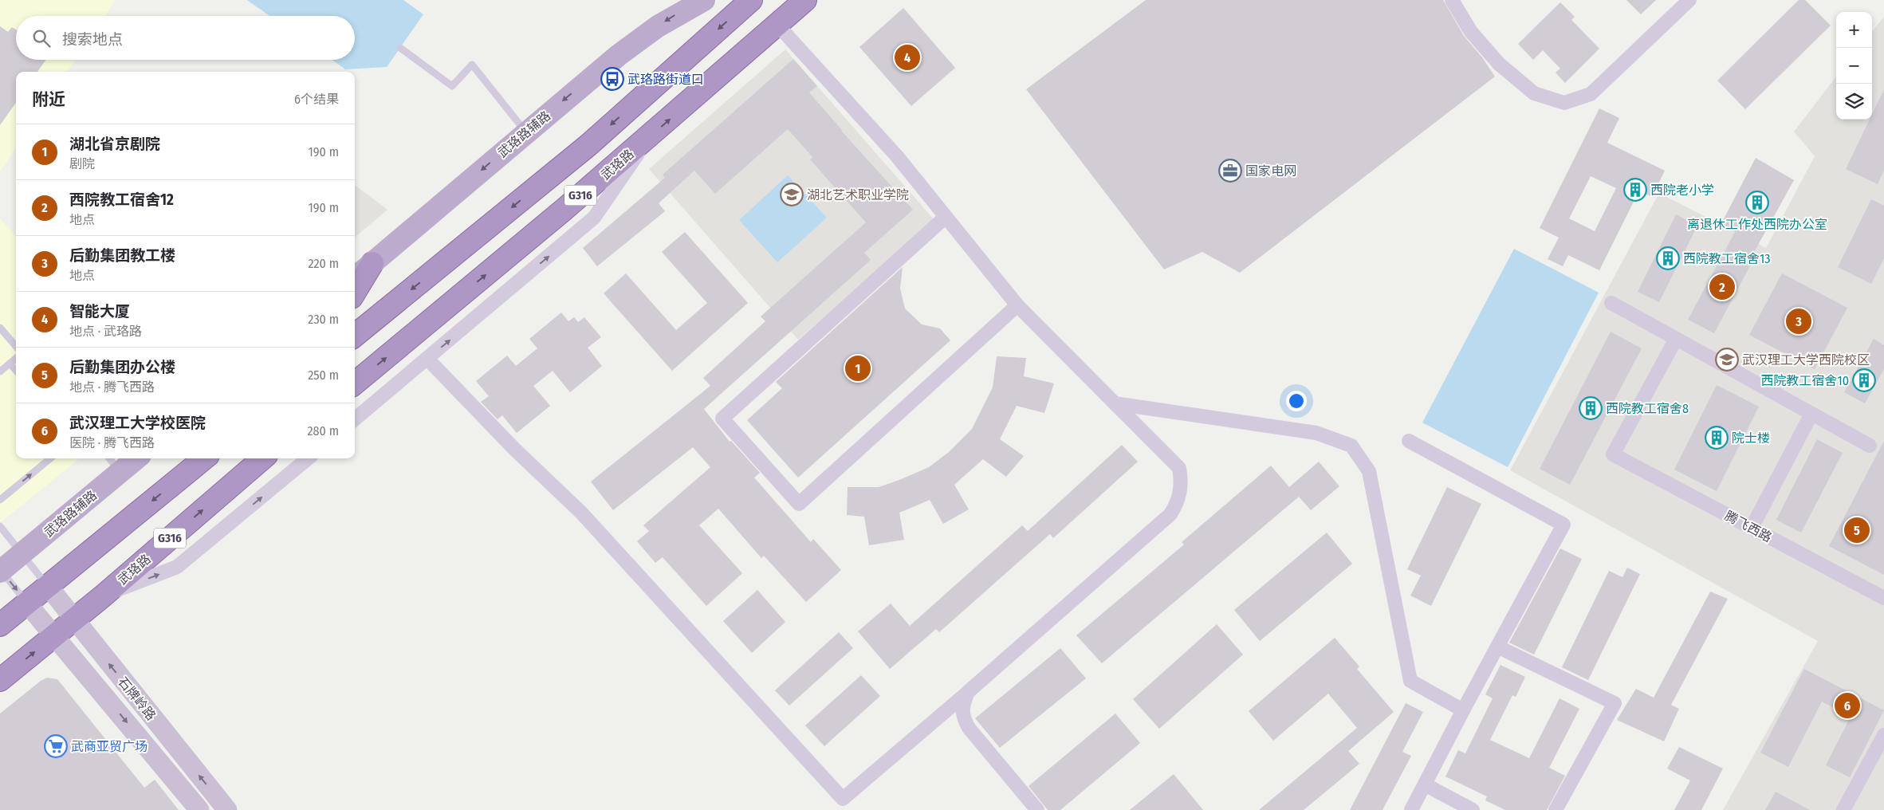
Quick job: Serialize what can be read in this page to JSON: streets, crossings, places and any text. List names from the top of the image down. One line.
{"streets":{"highway":["武珞路","G316"],"main road":["武珞路辅路","石牌岭路"],"street":["腾飞西路"]},"crossings":[["武珞路","石牌岭路"]],"one_way":["武珞路辅路"],"places":{"bus stop":["武珞路街道口"],"office":["国家电网"],"building":["西院老小学","离退休工作处西院办公室","西院教工宿舍13","西院教工宿舍10","西院教工宿舍8","院士楼"],"school or university":["湖北艺术职业学院","武汉理工大学西院校区"],"supermarket":["武商亚贸广场"]},"page":{"map_buttons":["+","−"],"search":"搜索地点","pins":["4","2","3","1","5","6"],"heading":["附近","6个结果"],"list":[{"mark":"1","name":"湖北省京剧院","note":"剧院","value":"190 m"},{"mark":"2","name":"西院教工宿舍12","note":"地点","value":"190 m"},{"mark":"3","name":"后勤集团教工楼","note":"地点","value":"220 m"},{"mark":"4","name":"智能大厦","note":"地点 · 武珞路","value":"230 m"},{"mark":"5","name":"后勤集团办公楼","note":"地点 · 腾飞西路","value":"250 m"},{"mark":"6","name":"武汉理工大学校医院","note":"医院 · 腾飞西路","value":"280 m"}]}}
